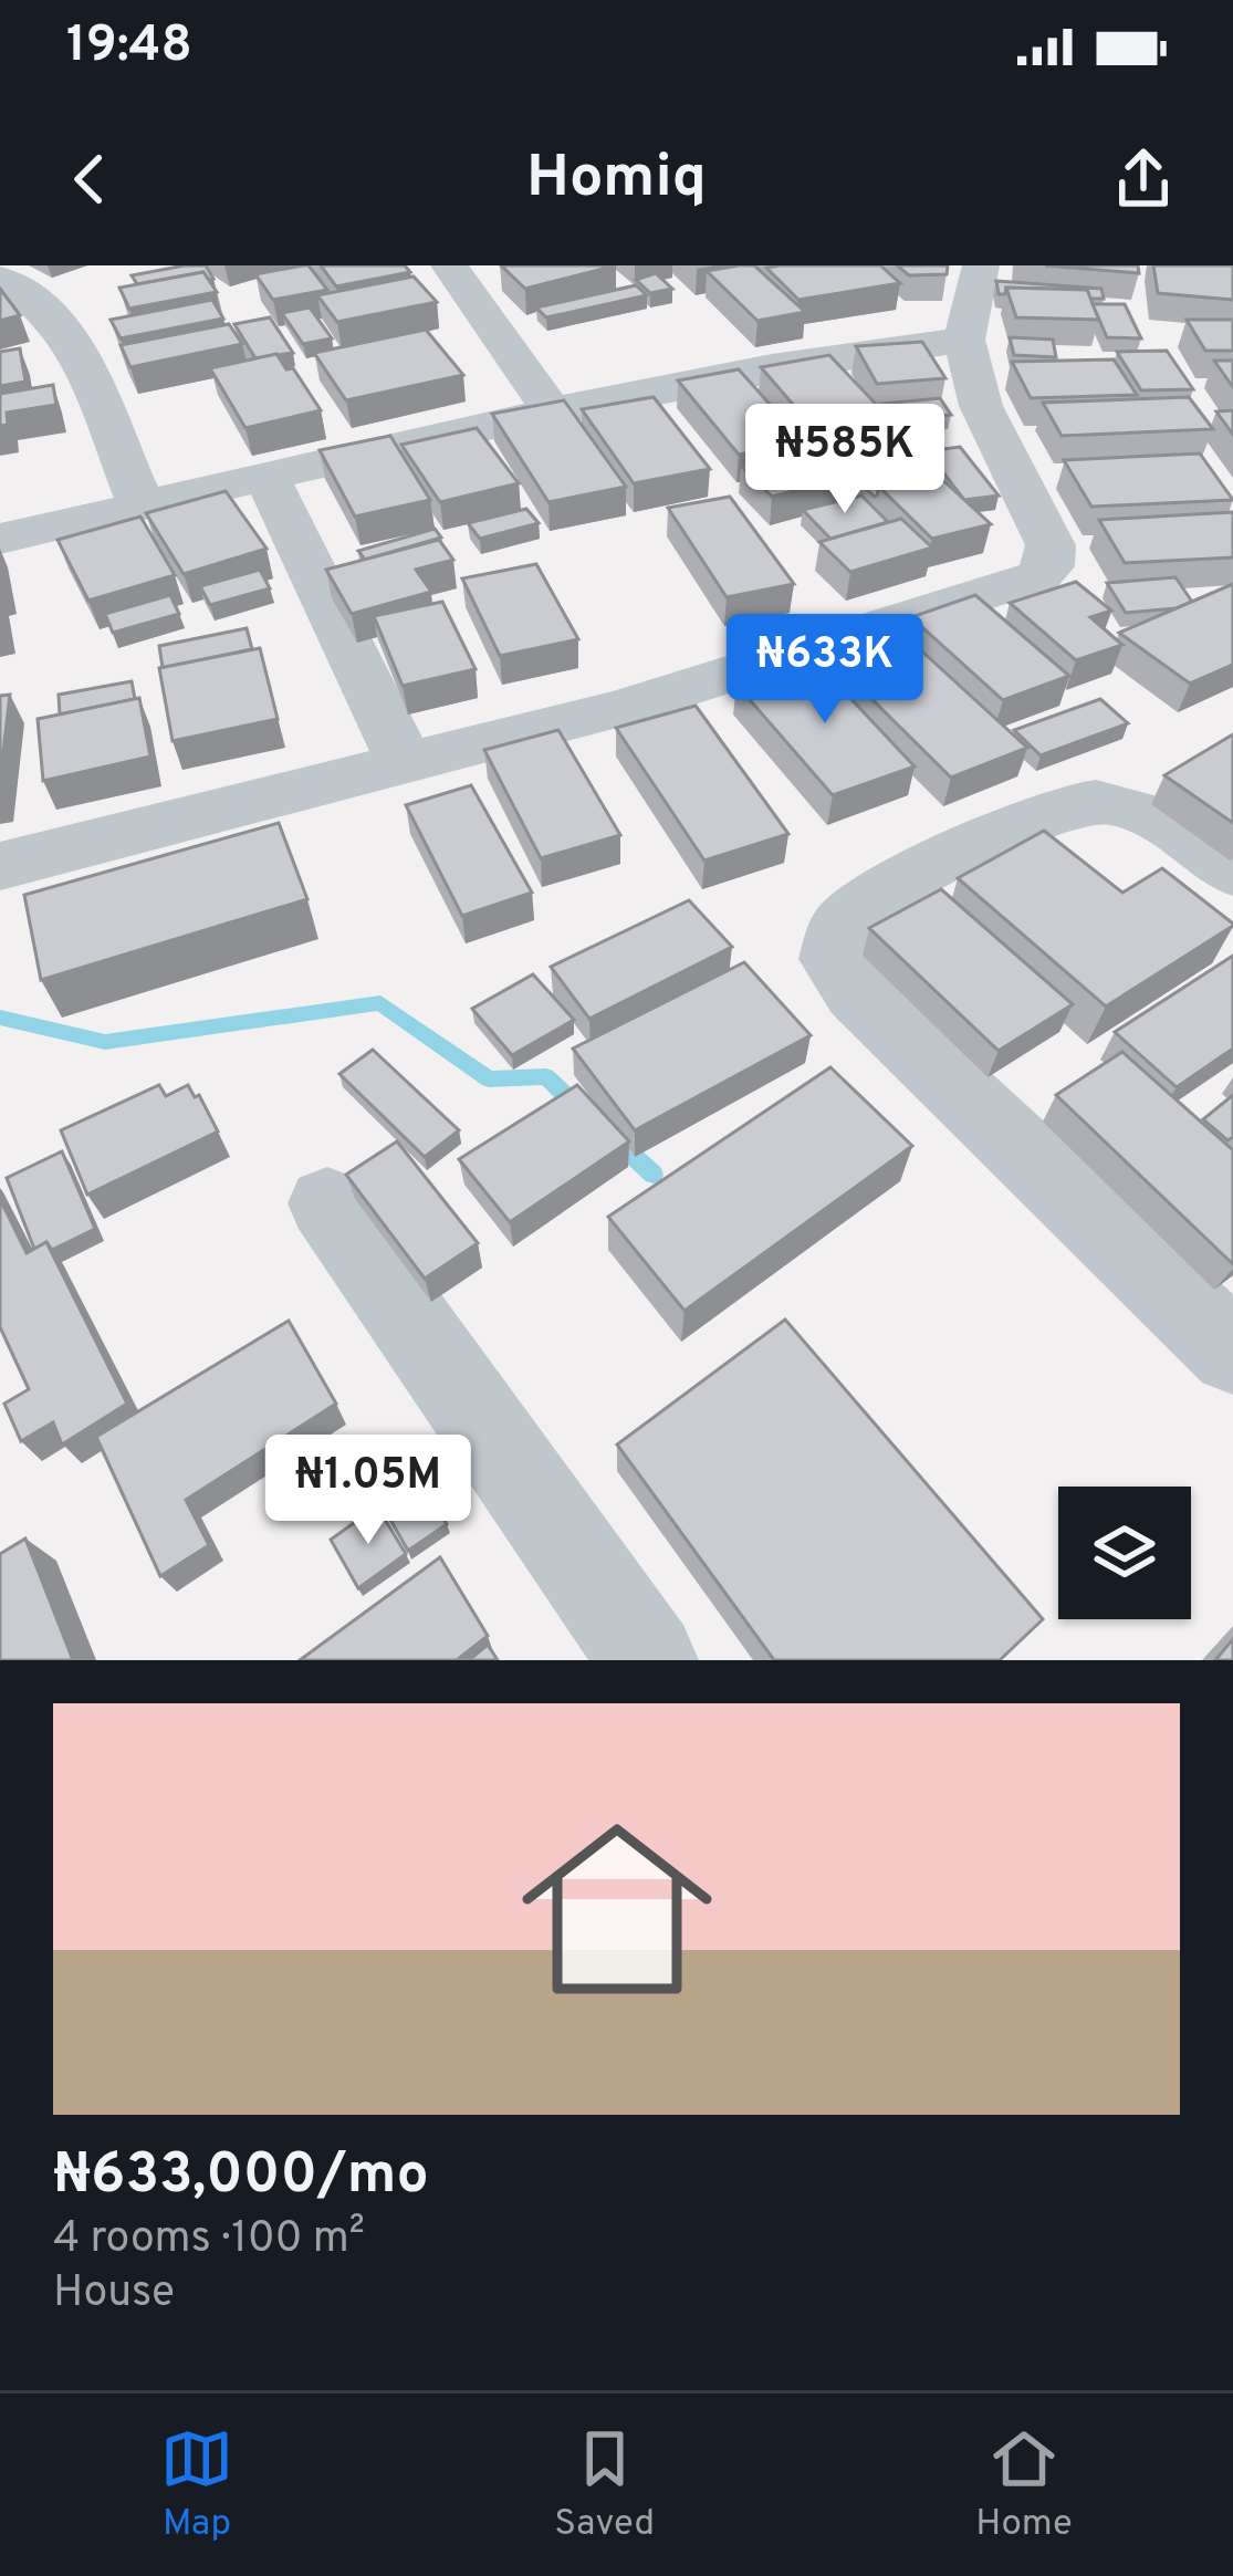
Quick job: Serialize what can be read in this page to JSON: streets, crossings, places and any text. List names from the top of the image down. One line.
{"page":{"status":"19:48","header":"Homiq","price":["₦585K","₦633K","₦1.05M"],"list":[{"name":"₦633,000/mo","note":"4 rooms · 100 m² · House"}],"tabs":["Map","Saved","Home"]}}
